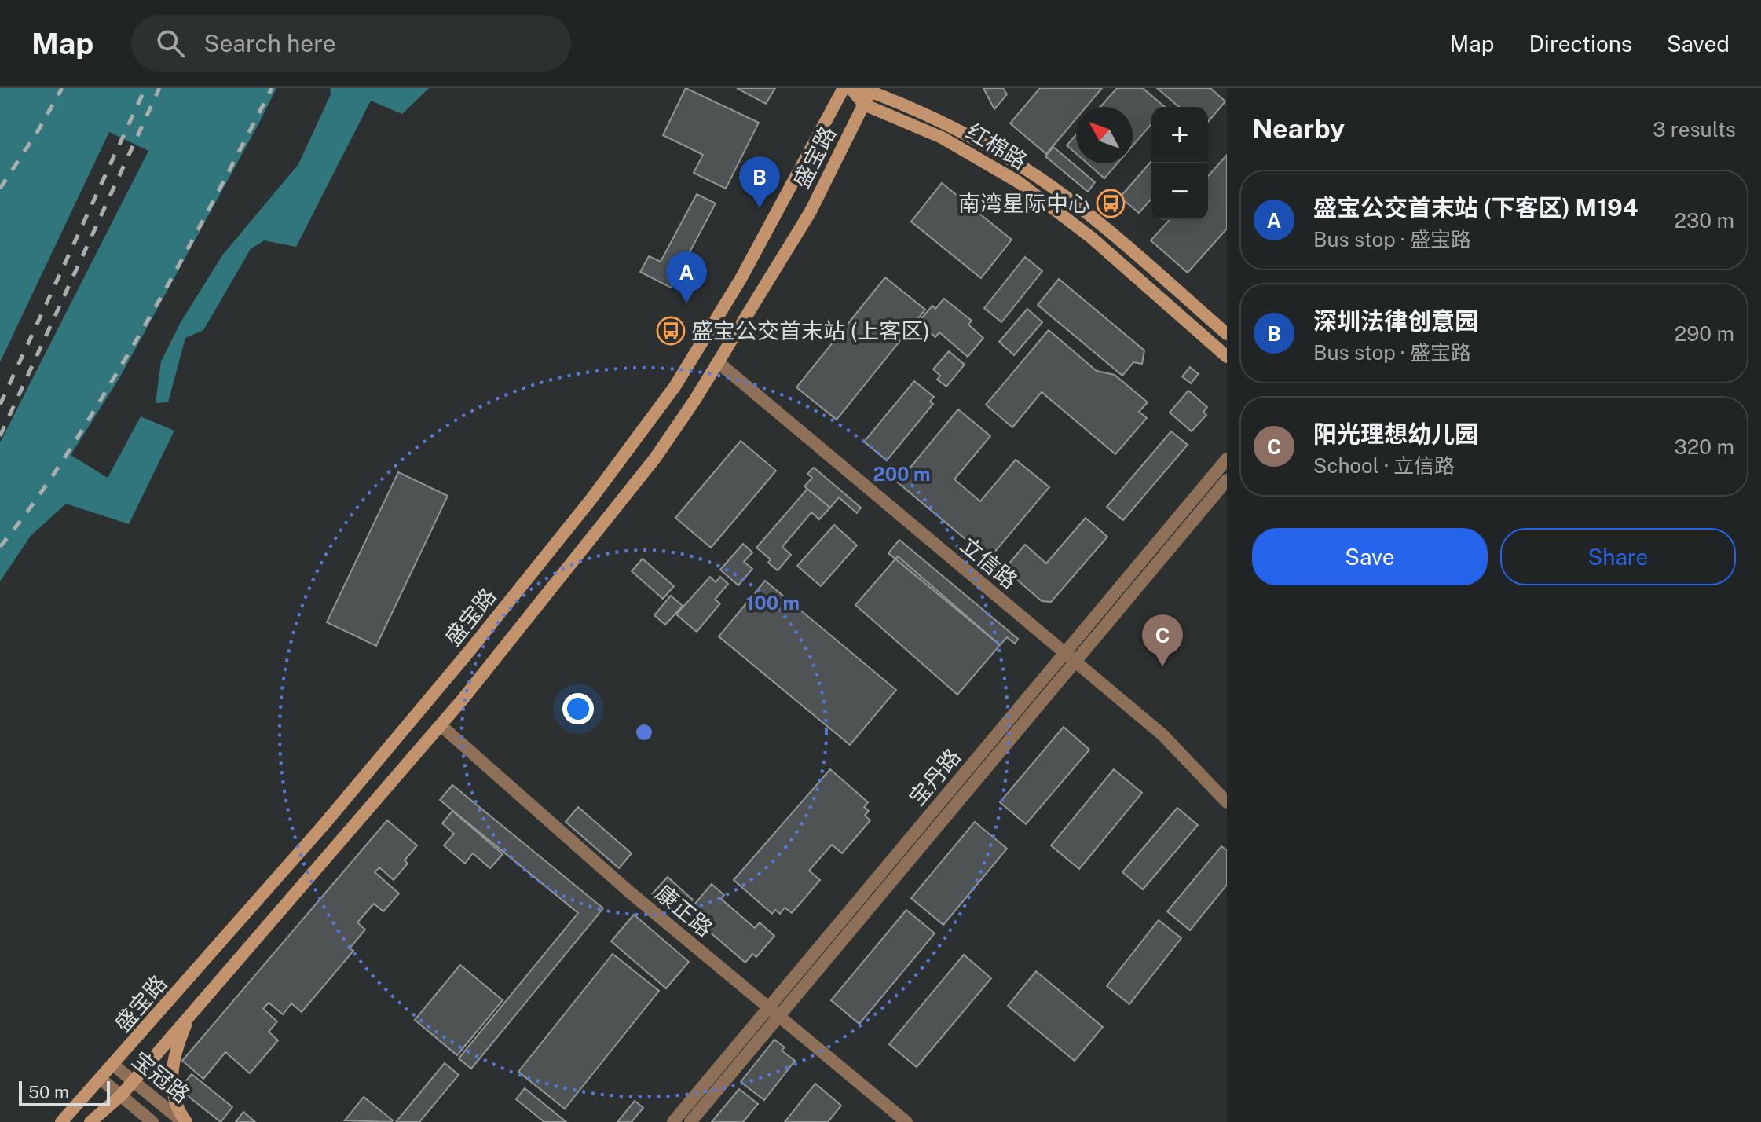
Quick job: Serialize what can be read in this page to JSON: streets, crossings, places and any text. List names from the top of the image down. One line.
{"streets":{"main road":["红棉路","盛宝路"],"street":["立信路","宝丹路","康正路","宝冠路"]},"crossings":[["红棉路","盛宝路"],["盛宝路","立信路"],["盛宝路","康正路"],["盛宝路","宝冠路"],["立信路","宝丹路"],["宝丹路","康正路"]],"places":{"bus stop":["南湾星际中心","盛宝公交首末站 (上客区)"]},"scale_bar":"50 m","north":"top left","page":{"header":"Map","search":"Search here","nav":["Map","Directions","Saved"],"heading":["Nearby","3 results"],"map_buttons":["+","−"],"pins":["B","A","C"],"list":[{"mark":"A","name":"盛宝公交首末站 (下客区) M194","note":"Bus stop · 盛宝路","value":"230 m"},{"mark":"B","name":"深圳法律创意园","note":"Bus stop · 盛宝路","value":"290 m"},{"mark":"C","name":"阳光理想幼儿园","note":"School · 立信路","value":"320 m"}],"buttons":["Save","Share"],"scale":"50 m"},"rings":["200 m","100 m"]}
